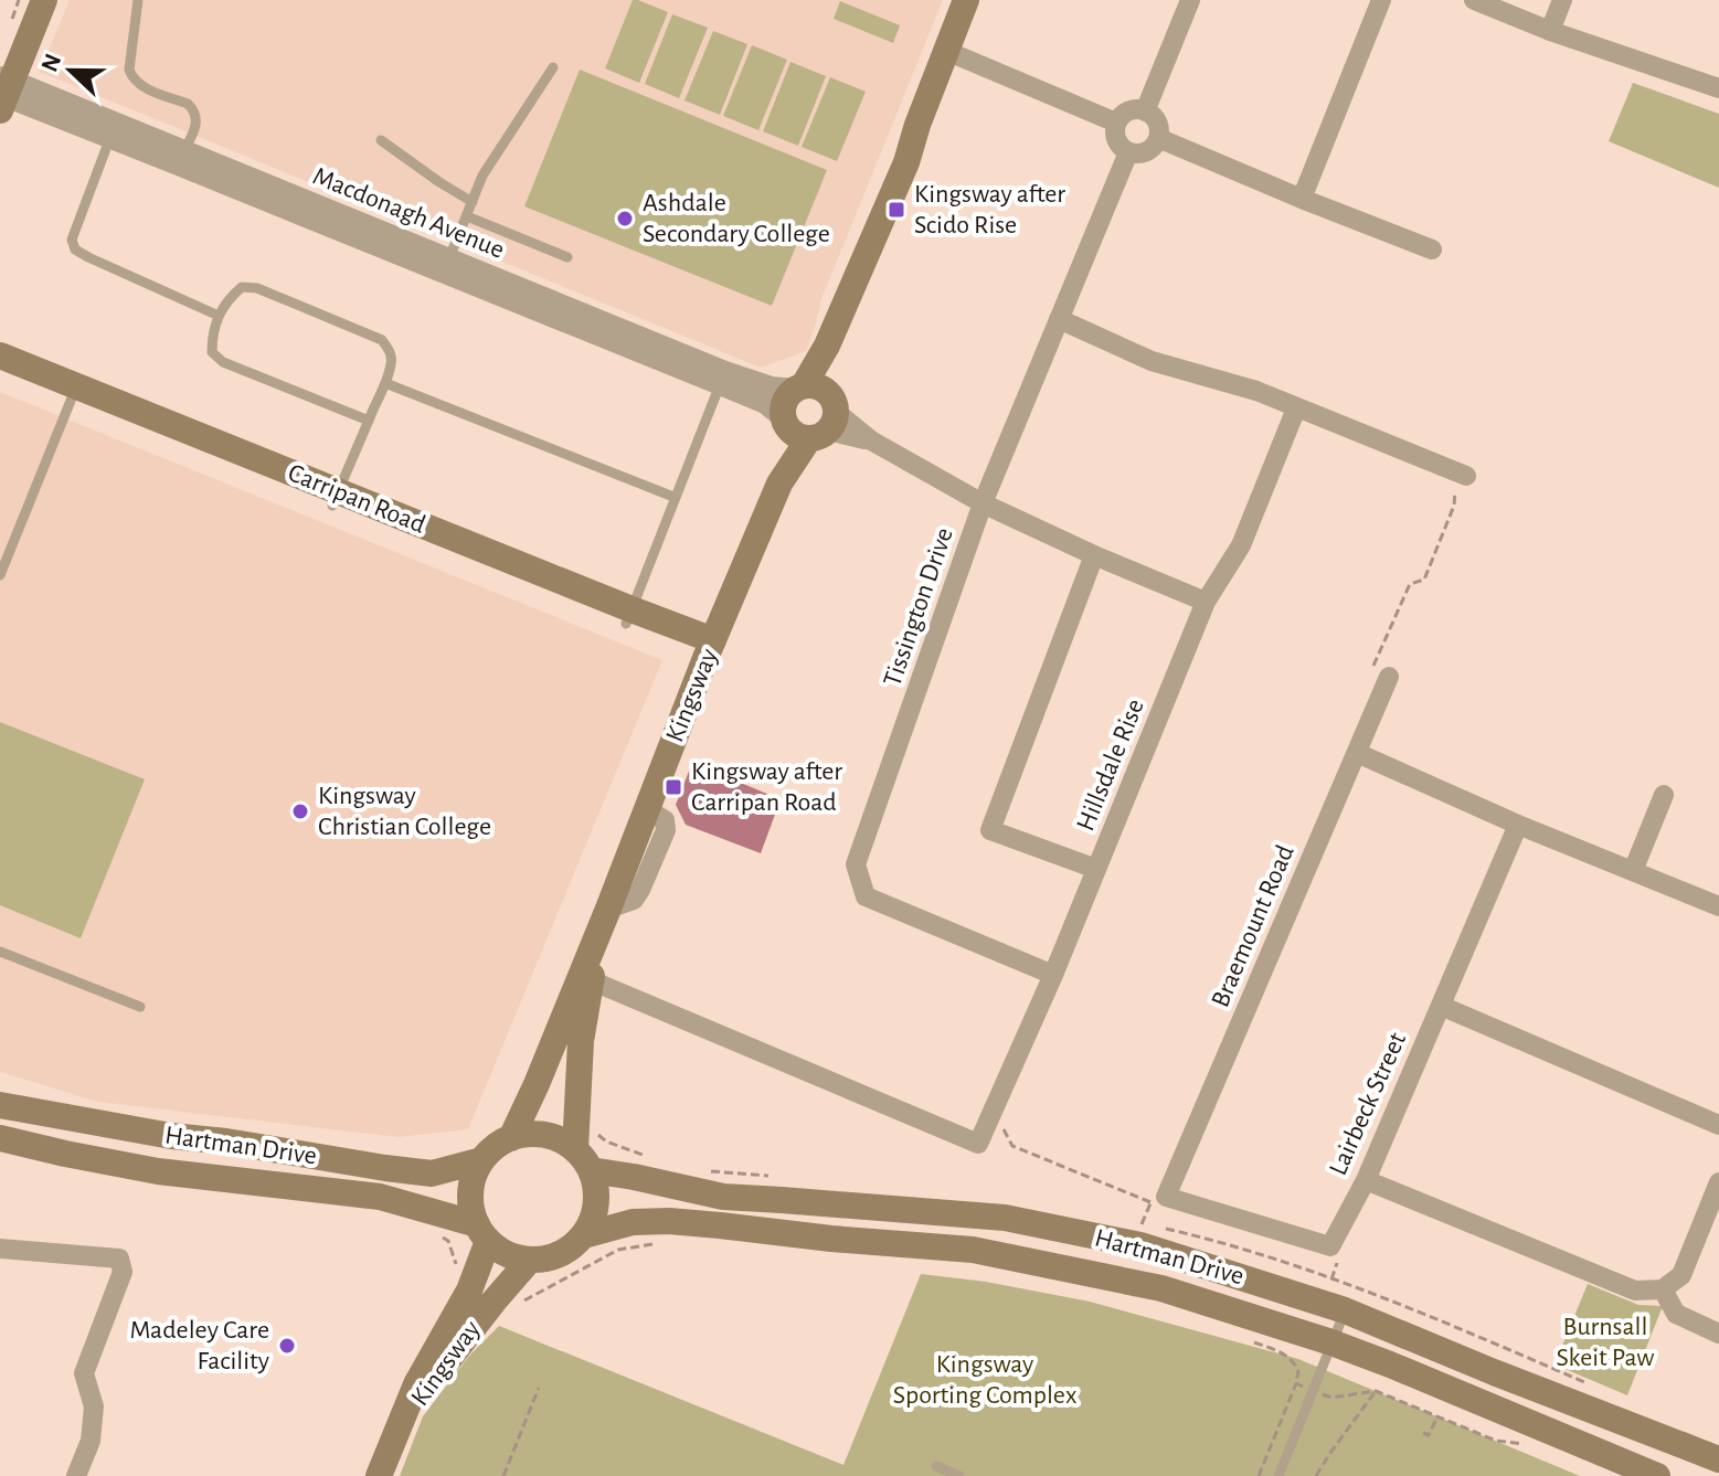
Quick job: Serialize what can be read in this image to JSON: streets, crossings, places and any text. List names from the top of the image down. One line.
{"streets":{"main road":["Carripan Road","Kingsway","Hartman Drive"],"street":["Macdonagh Avenue","Tissington Drive","Hillsdale Rise","Braemount Road","Lairbeck Street"]},"crossings":[["Macdonagh Avenue","Kingsway"],["Carripan Road","Kingsway"],["Tissington Drive","Hillsdale Rise"],["Kingsway","Hillsdale Rise"],["Kingsway","Hartman Drive"],["Braemount Road","Lairbeck Street"]],"parks":["Burnsall Skeit Paw","Kingsway Sporting Complex"],"places":{"transit":["Kingsway after Scido Rise","Kingsway after Carripan Road"],"other":["Ashdale Secondary College","Kingsway Christian College","Madeley Care Facility"]},"north":"left"}
